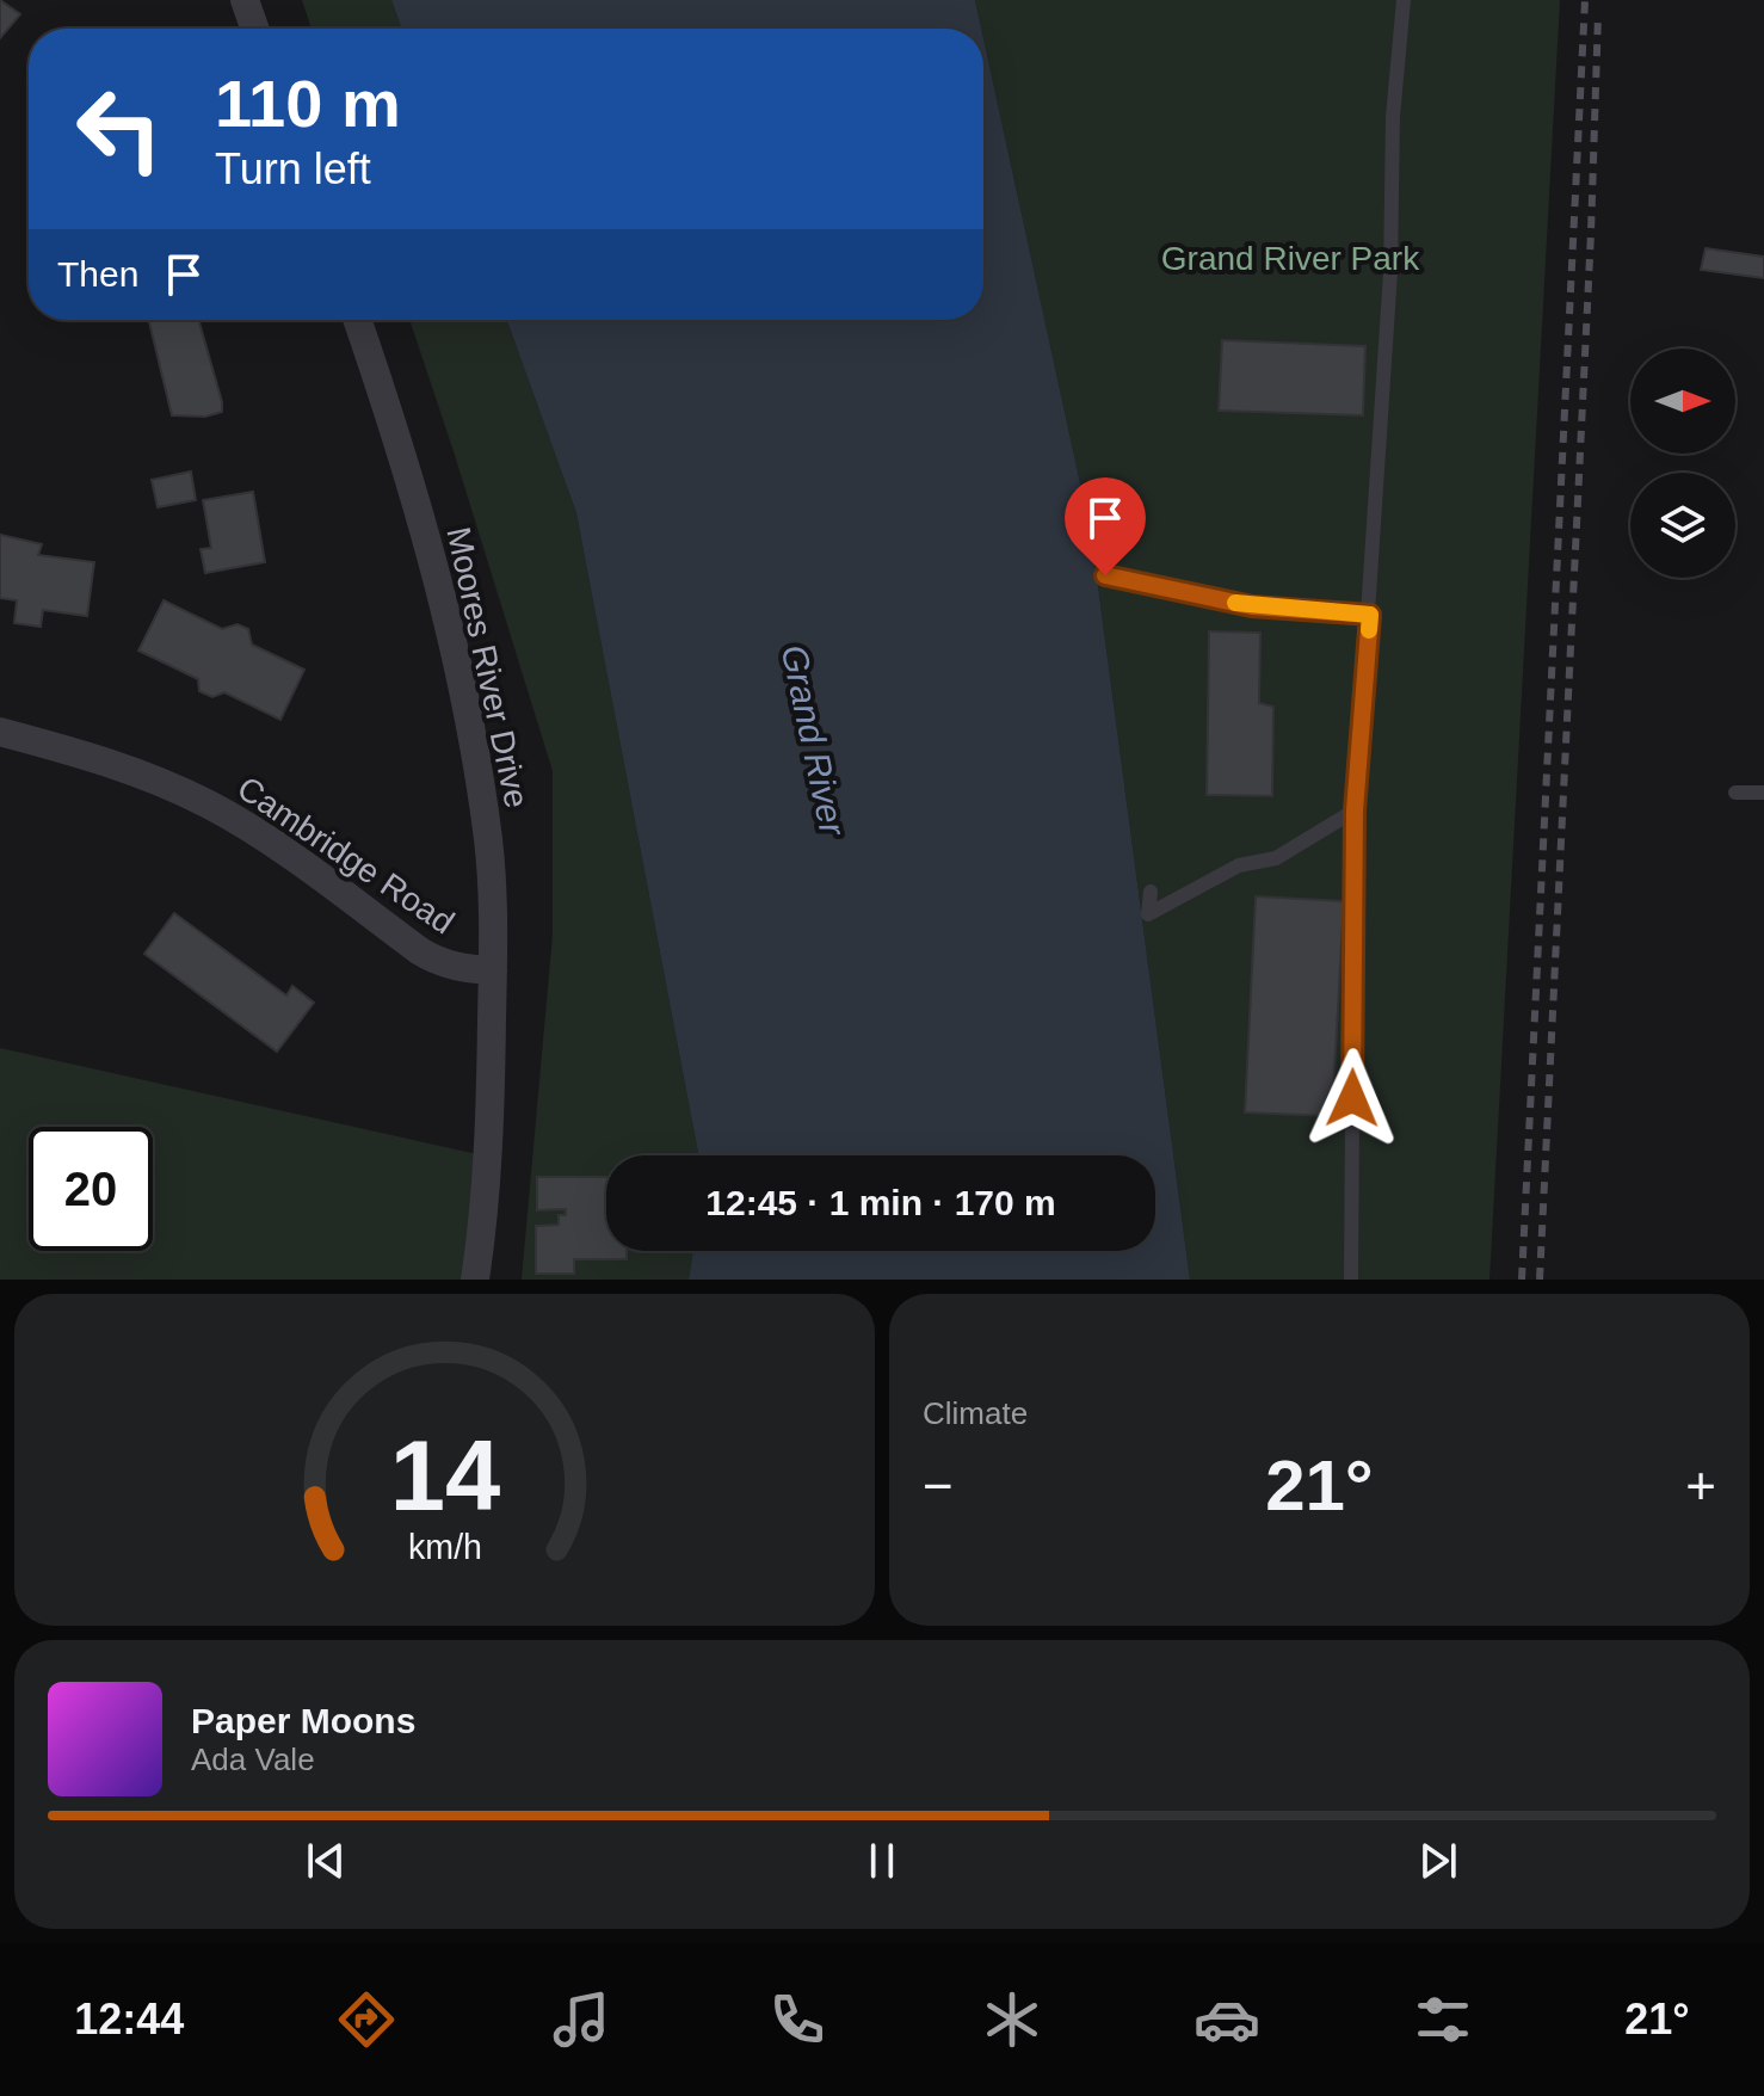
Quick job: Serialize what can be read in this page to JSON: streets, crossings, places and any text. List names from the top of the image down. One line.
{"streets":{"street":["Moores River Drive","Cambridge Road"]},"crossings":[["Moores River Drive","Cambridge Road"]],"water":["Grand River"],"parks":["Grand River Park"],"north":"right","page":{"turn":["110 m","Turn left"],"then":"Then","limit":"20","trip":"12:45 · 1 min · 170 m","tile":"Climate","heat":["−","21°","+"],"song":["Paper Moons","Ada Vale"],"tabs":["12:44","21°"],"gauge":["14","km/h"]}}
